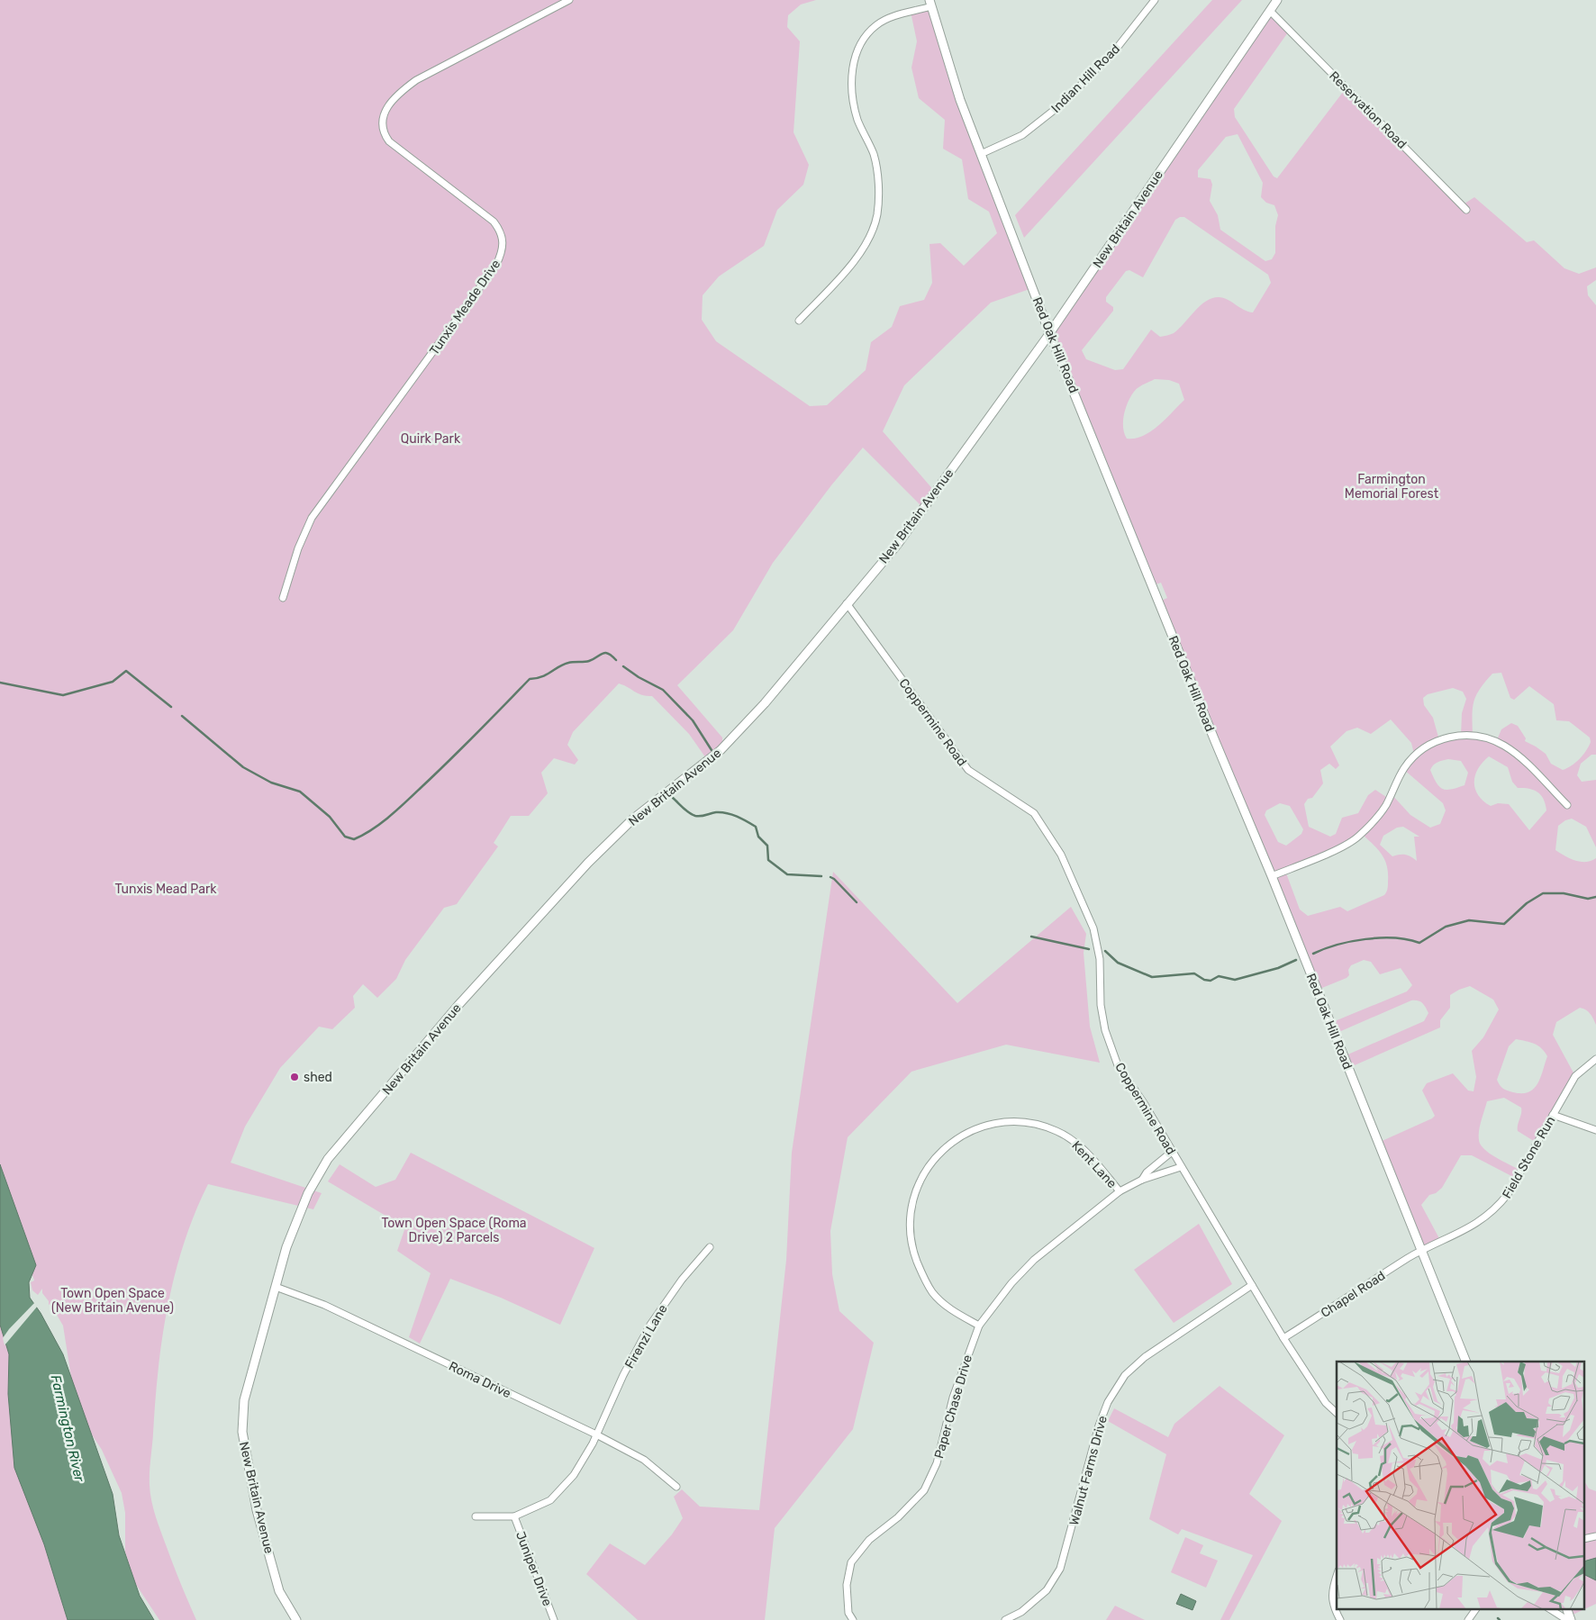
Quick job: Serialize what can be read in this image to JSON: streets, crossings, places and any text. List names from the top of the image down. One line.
{"streets":{"street":["Indian Hill Road","Reservation Road","New Britain Avenue","Tunxis Meade Drive","Red Oak Hill Road","Coppermine Road","Field Stone Run","Kent Lane","Chapel Road","Firenzi Lane","Roma Drive","Paper Chase Drive","Walnut Farms Drive","Juniper Drive"]},"crossings":[["Indian Hill Road","Red Oak Hill Road"],["Reservation Road","New Britain Avenue"],["New Britain Avenue","Red Oak Hill Road"],["New Britain Avenue","Coppermine Road"],["New Britain Avenue","Roma Drive"],["Red Oak Hill Road","Field Stone Run"],["Red Oak Hill Road","Chapel Road"],["Coppermine Road","Chapel Road"],["Coppermine Road","Paper Chase Drive"],["Coppermine Road","Walnut Farms Drive"],["Field Stone Run","Chapel Road"],["Kent Lane","Paper Chase Drive"],["Firenzi Lane","Roma Drive"],["Firenzi Lane","Juniper Drive"]],"water":["Farmington River"],"parks":["Quirk Park","Farmington Memorial Forest","Tunxis Mead Park","Town Open Space (Roma Drive) 2 Parcels","Town Open Space (New Britain Avenue)"],"places":["shed"]}
